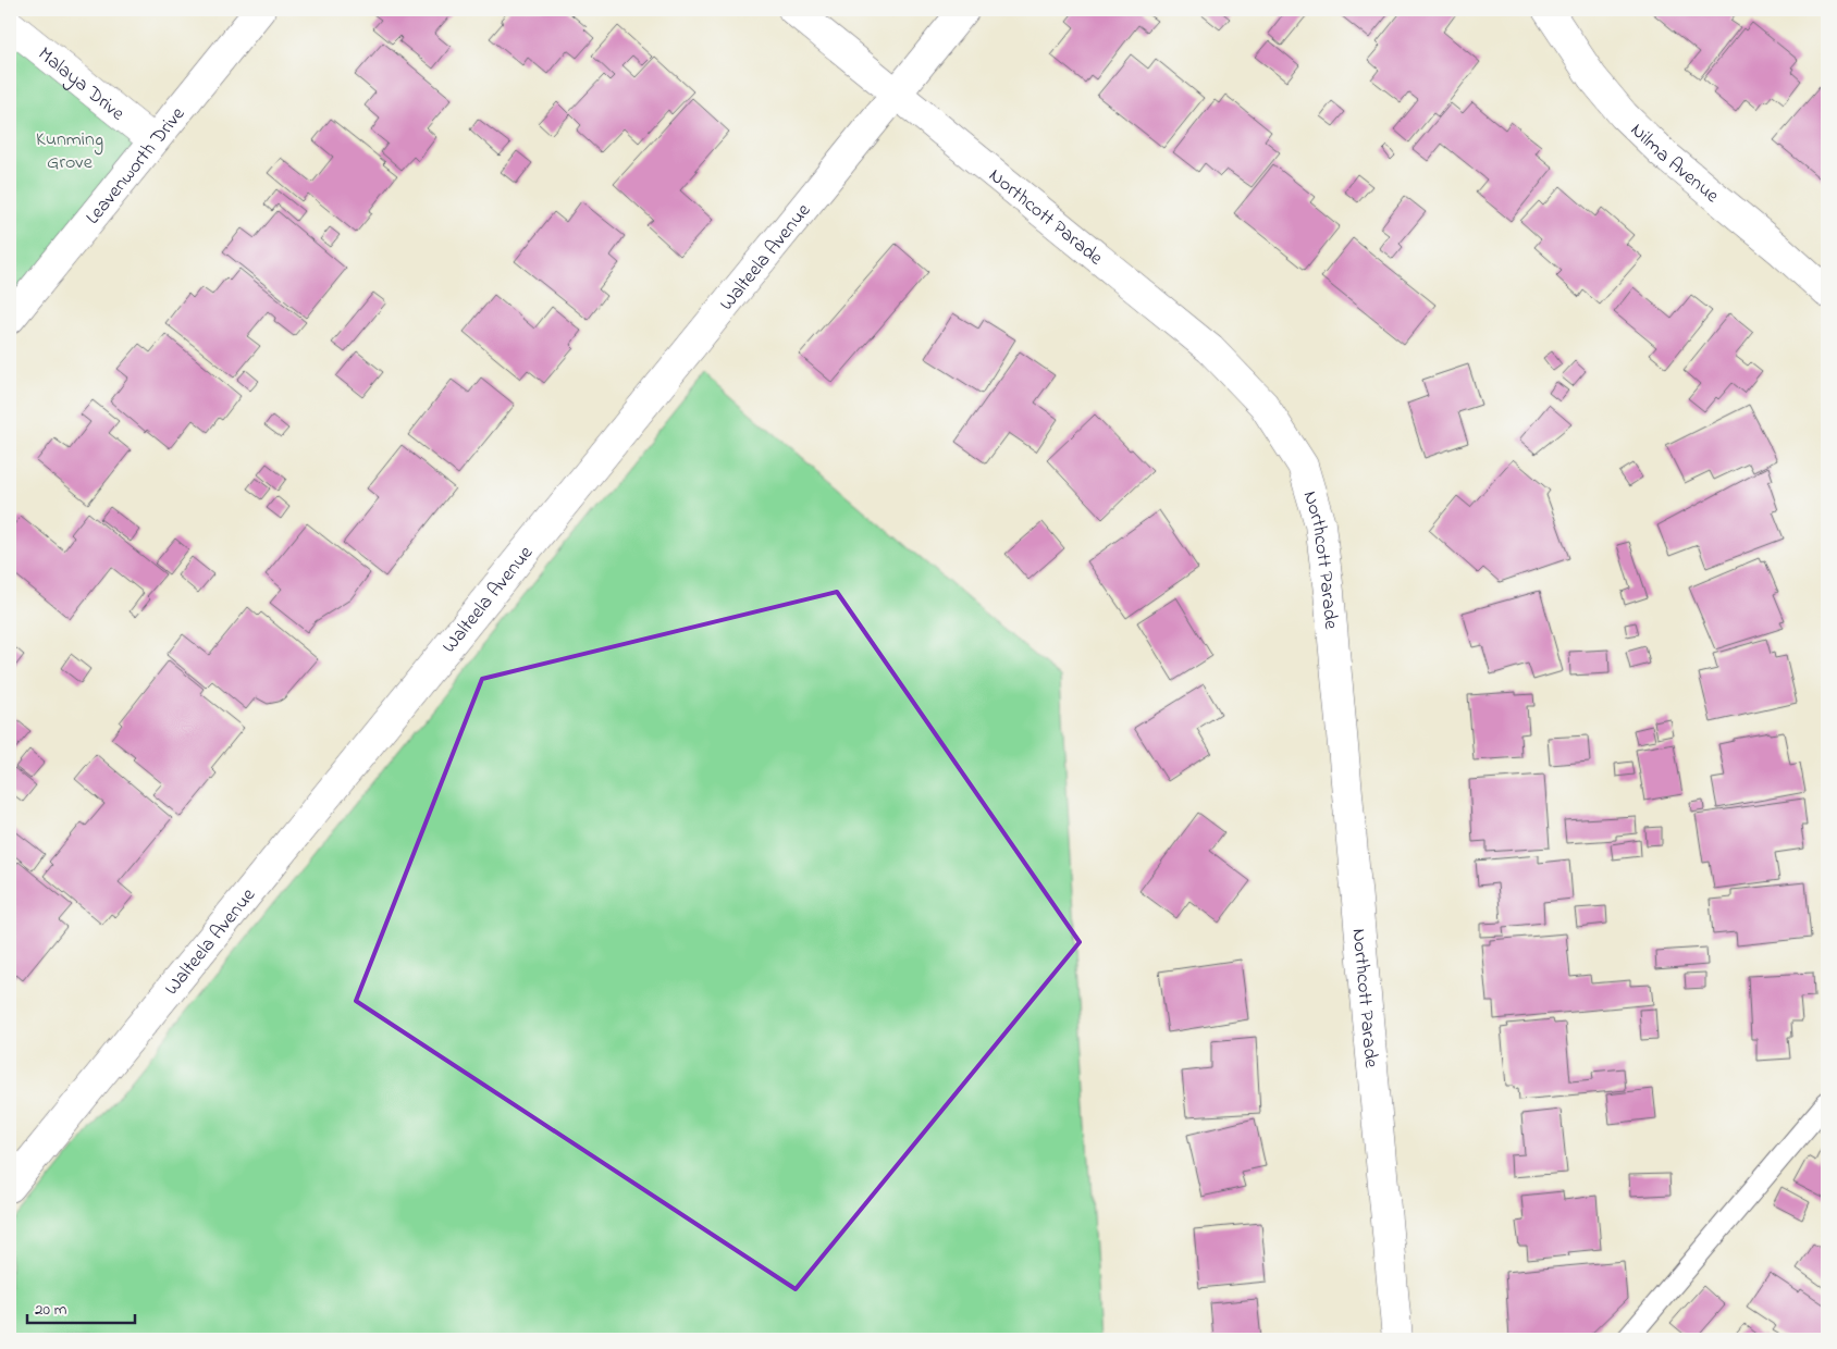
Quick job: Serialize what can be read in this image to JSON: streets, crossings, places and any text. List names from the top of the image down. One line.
{"streets":{"street":["Malaya Drive","Nilma Avenue","Leavenworth Drive","Northcott Parade","Walteela Avenue"]},"crossings":[["Malaya Drive","Leavenworth Drive"],["Northcott Parade","Walteela Avenue"]],"parks":["Kunming Grove"],"scale_bar":"20 m"}
